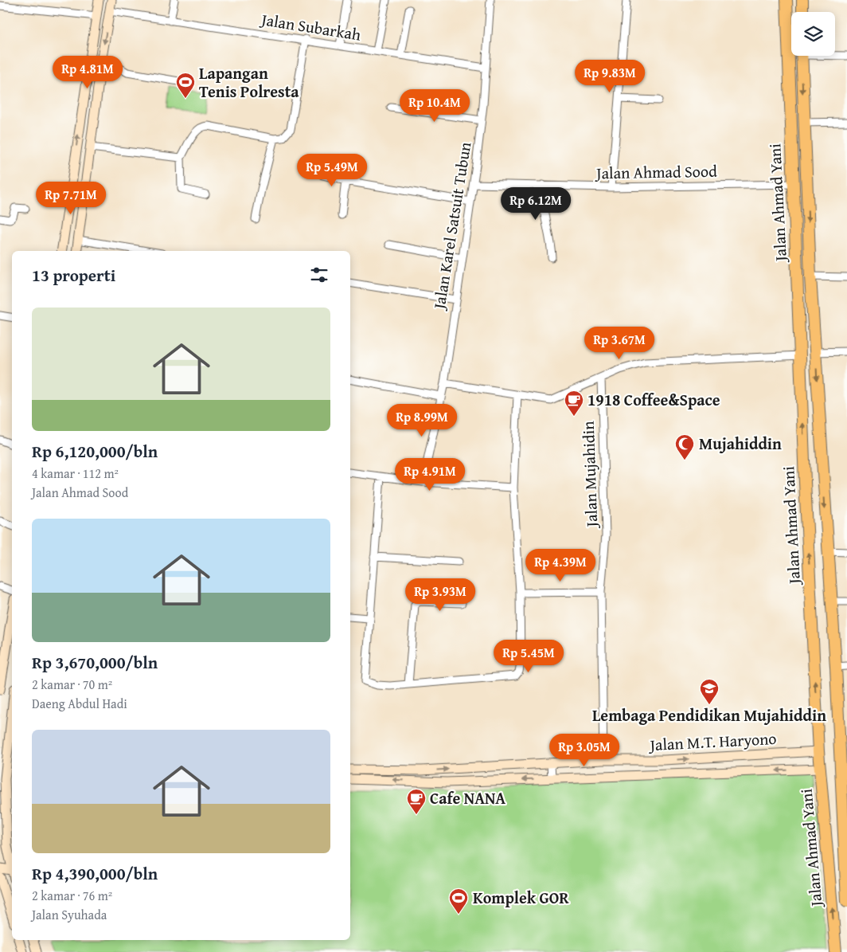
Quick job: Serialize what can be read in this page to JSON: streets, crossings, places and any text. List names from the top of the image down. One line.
{"streets":{"main road":["Jalan Ahmad Yani"],"street":["Jalan Subarkah","Jalan Ahmad Sood","Jalan Karel Satsuit Tubun","Jalan Mujahidin","Jalan M.T. Haryono"]},"crossings":[["Jalan Subarkah","Jalan Karel Satsuit Tubun"],["Jalan Ahmad Sood","Jalan Ahmad Yani"],["Jalan Ahmad Sood","Jalan Karel Satsuit Tubun"],["Jalan Ahmad Yani","Jalan M.T. Haryono"],["Jalan Mujahidin","Jalan M.T. Haryono"]],"places":{"sports":["Lapangan Tenis Polresta","Komplek GOR"],"cafe":["1918 Coffee&Space","Cafe NANA"],"mosque":["Mujahiddin"],"school or university":["Lembaga Pendidikan Mujahiddin"]},"page":{"price":["Rp 4.81M","Rp 9.83M","Rp 10.4M","Rp 5.49M","Rp 7.71M","Rp 6.12M","Rp 3.67M","Rp 8.99M","Rp 4.91M","Rp 4.39M","Rp 3.93M","Rp 5.45M","Rp 3.05M"],"heading":"13 properti","list":[{"name":"Rp 6,120,000/bln","note":"4 kamar · 112 m² · Jalan Ahmad Sood"},{"name":"Rp 3,670,000/bln","note":"2 kamar · 70 m² · Daeng Abdul Hadi"},{"name":"Rp 4,390,000/bln","note":"2 kamar · 76 m² · Jalan Syuhada"}]}}
